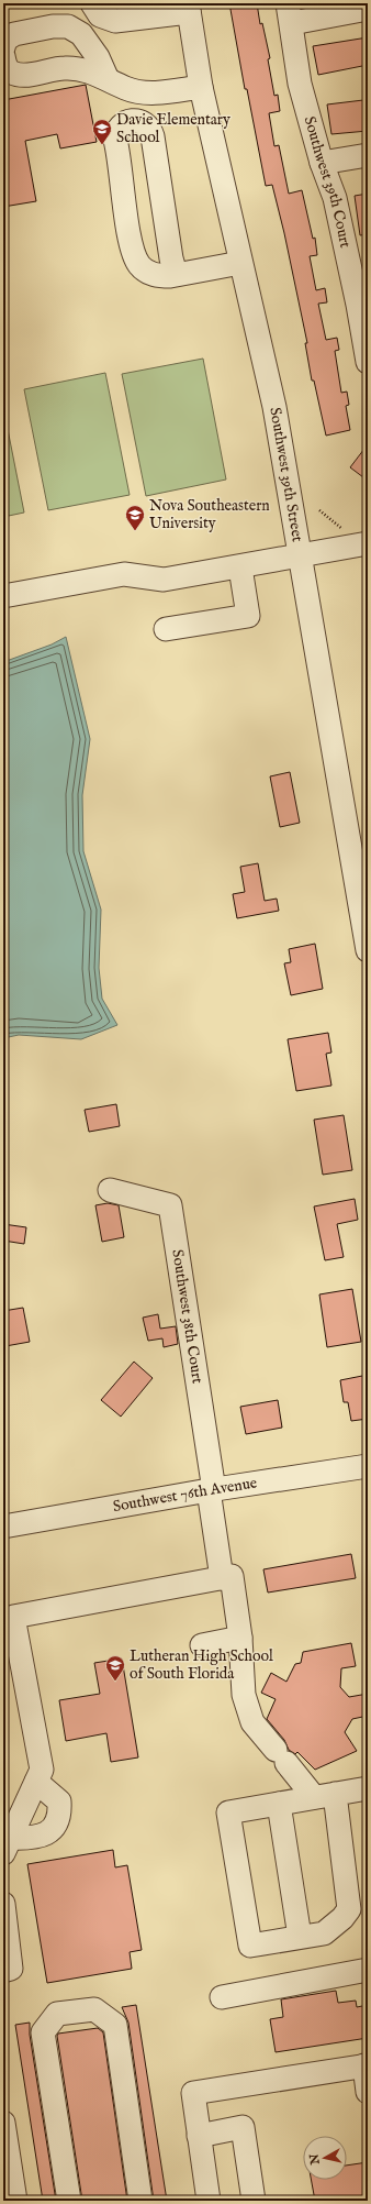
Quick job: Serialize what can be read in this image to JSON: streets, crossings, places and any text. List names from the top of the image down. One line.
{"streets":{"street":["Southwest 39th Court","Southwest 39th Street","Southwest 38th Court","Southwest 76th Avenue"]},"crossings":[["Southwest 38th Court","Southwest 76th Avenue"]],"places":{"school or university":["Davie Elementary School","Nova Southeastern University","Lutheran High School of South Florida"]},"north":"left"}
